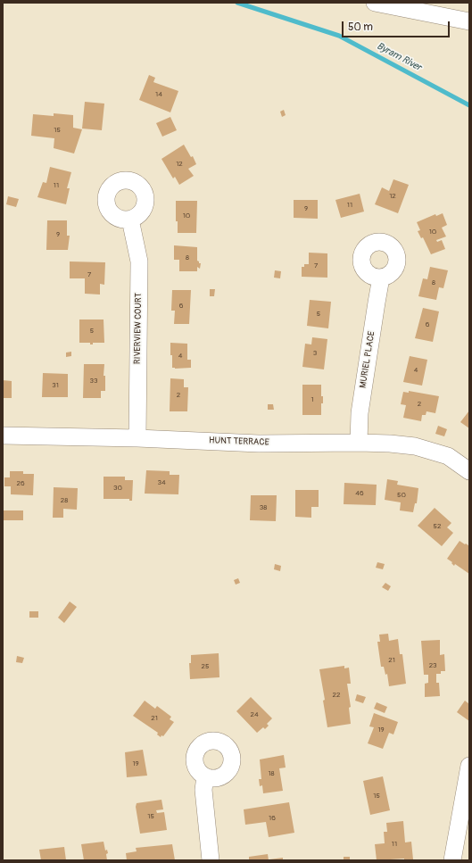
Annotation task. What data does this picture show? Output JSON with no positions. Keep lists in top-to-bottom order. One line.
{"streets":{"street":["RIVERVIEW COURT","MURIEL PLACE","HUNT TERRACE"]},"crossings":[["RIVERVIEW COURT","HUNT TERRACE"],["MURIEL PLACE","HUNT TERRACE"]],"water":["Byram River"],"house_numbers":["14","15","12","11","12","11","9","10","10","9","8","7","7","8","6","5","6","5","3","4","4","33","31","2","1","2","34","26","30","46","50","28","38","52","21","23","25","22","24","21","19","19","18","15","15","16","11"],"scale_bar":"50 m"}
